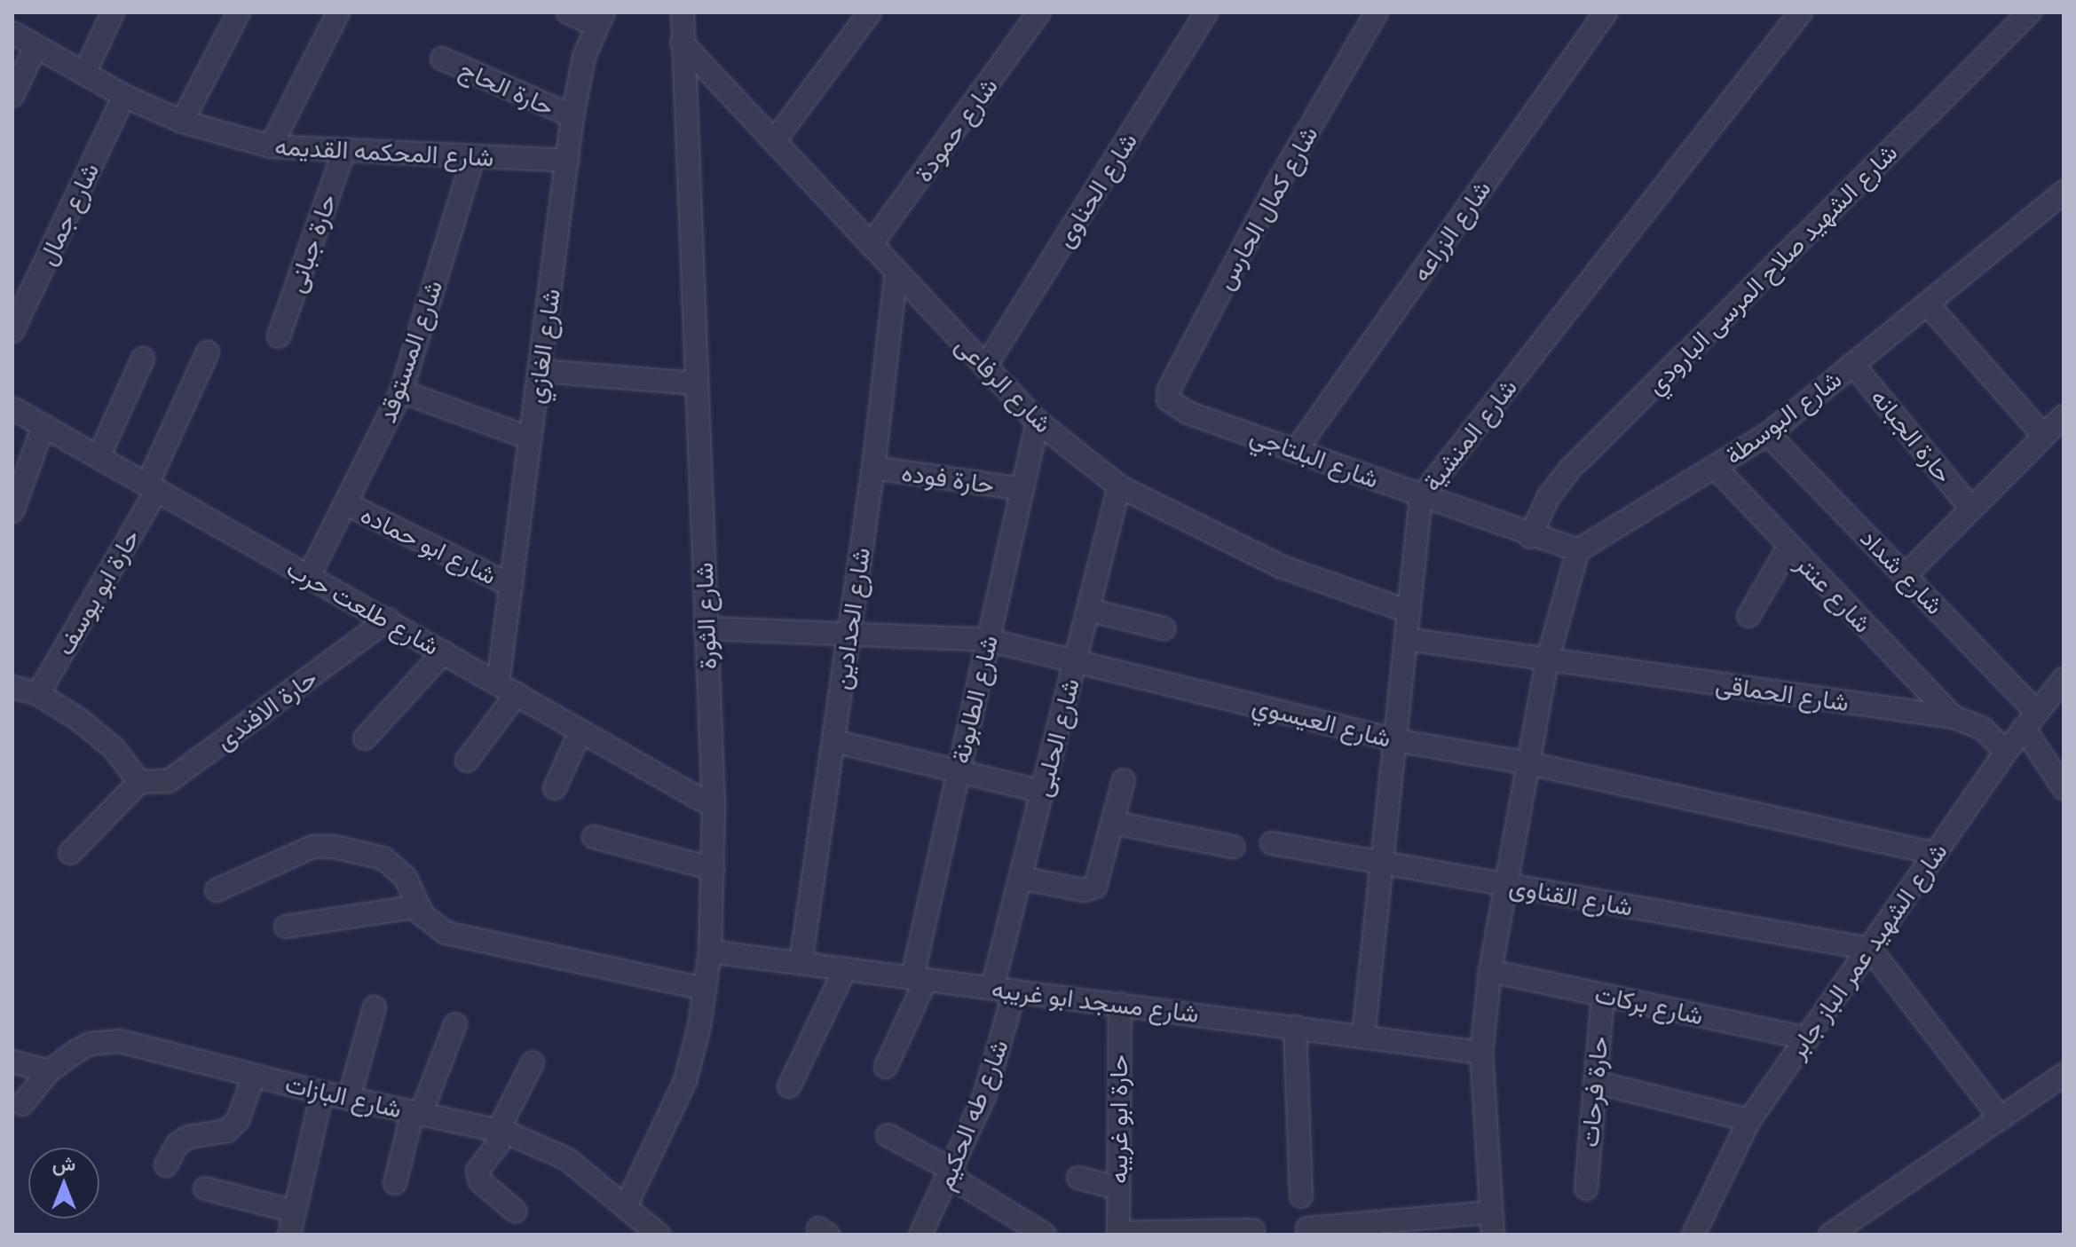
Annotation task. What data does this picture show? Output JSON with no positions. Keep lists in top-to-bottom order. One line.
{"streets":{"street":["حارة الحاج","شارع حمودة","شارع المحكمه القديمه","شارع الحناوى","شارع كمال الحارس","شارع جمال","شارع الزراعه","حارة جبانى","شارع الشهيد صلاح المرسى البارودي","شارع الغازي","شارع المستوقد","شارع الرفاعى","شارع البوسطة","شارع المنشية","حارة الجبانه","شارع البلتاجي","حارة فوده","شارع ابو حماده","شارع شداد","حارة ابو يوسف","شارع عنتر","شارع طلعت حرب","شارع الثورة","شارع الحدادين","شارع الحماقى","شارع الطابونة","حارة الافندى","شارع العيسوي","شارع الحلبى","شارع القناوى","شارع الشهيد عمر الباز جابر","شارع مسجد ابو غريبه","شارع بركات","حارة فرحات","شارع البازات","شارع طه الحكيم","حارة ابو غريبه"]},"crossings":[["حارة الحاج","شارع الغازي"],["شارع حمودة","شارع الرفاعى"],["شارع المحكمه القديمه","شارع جمال"],["شارع المحكمه القديمه","حارة جبانى"],["شارع المحكمه القديمه","شارع الغازي"],["شارع المحكمه القديمه","شارع المستوقد"],["شارع الحناوى","شارع الرفاعى"],["شارع كمال الحارس","شارع البلتاجي"],["شارع الزراعه","شارع البلتاجي"],["شارع الشهيد صلاح المرسى البارودي","شارع البلتاجي"],["شارع الغازي","شارع ابو حماده"],["شارع الغازي","شارع طلعت حرب"],["شارع المستوقد","شارع ابو حماده"],["شارع المستوقد","شارع طلعت حرب"],["شارع الرفاعى","شارع المنشية"],["شارع الرفاعى","شارع الثورة"],["شارع الرفاعى","شارع الحدادين"],["شارع الرفاعى","شارع الطابونة"],["شارع الرفاعى","شارع الحلبى"],["شارع البوسطة","حارة الجبانه"],["شارع البوسطة","شارع البلتاجي"],["شارع البوسطة","شارع شداد"],["شارع البوسطة","شارع عنتر"],["شارع المنشية","شارع البلتاجي"],["شارع المنشية","شارع الحماقى"],["شارع المنشية","شارع العيسوي"],["شارع المنشية","شارع القناوى"],["شارع المنشية","شارع مسجد ابو غريبه"],["حارة فوده","شارع الحدادين"],["حارة فوده","شارع الطابونة"],["شارع شداد","شارع الشهيد عمر الباز جابر"],["حارة ابو يوسف","شارع طلعت حرب"],["شارع عنتر","شارع الحماقى"],["شارع طلعت حرب","شارع الثورة"],["شارع طلعت حرب","حارة الافندى"],["شارع الثورة","شارع العيسوي"],["شارع الثورة","شارع مسجد ابو غريبه"],["شارع الثورة","شارع البازات"],["شارع الحدادين","شارع العيسوي"],["شارع الحدادين","شارع مسجد ابو غريبه"],["شارع الحماقى","شارع الشهيد عمر الباز جابر"],["شارع الطابونة","شارع العيسوي"],["شارع الطابونة","شارع مسجد ابو غريبه"],["شارع العيسوي","شارع الحلبى"],["شارع العيسوي","شارع الشهيد عمر الباز جابر"],["شارع الحلبى","شارع مسجد ابو غريبه"],["شارع القناوى","شارع الشهيد عمر الباز جابر"],["شارع الشهيد عمر الباز جابر","شارع بركات"],["شارع مسجد ابو غريبه","شارع طه الحكيم"],["شارع مسجد ابو غريبه","حارة ابو غريبه"],["شارع بركات","حارة فرحات"]],"north":"top"}
